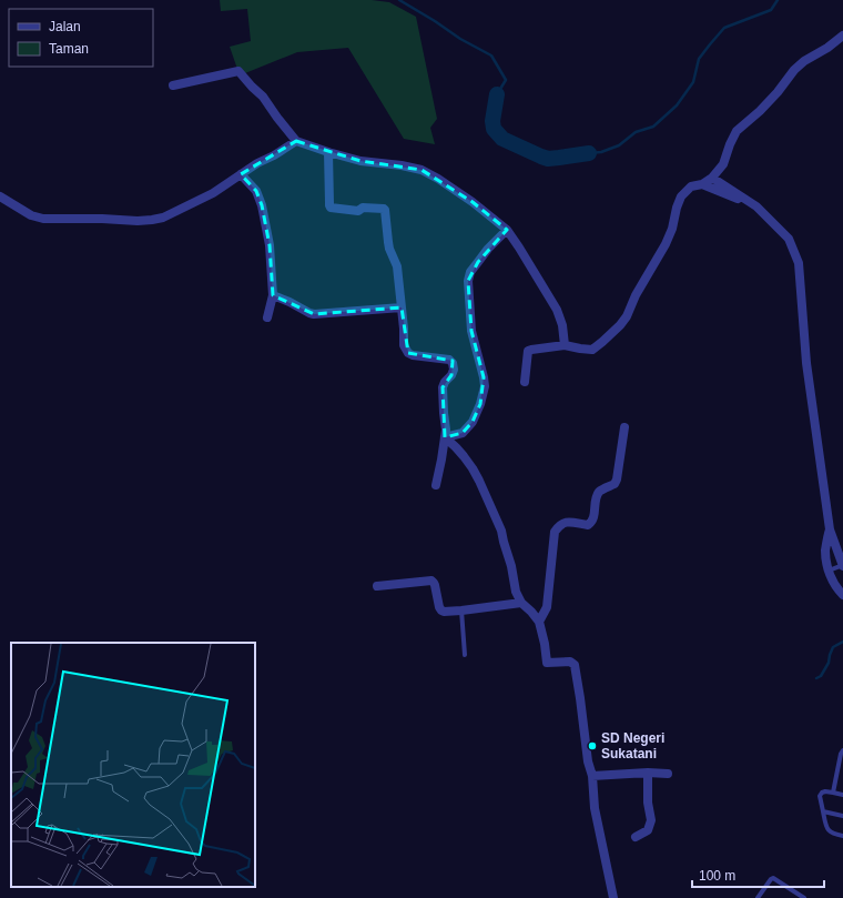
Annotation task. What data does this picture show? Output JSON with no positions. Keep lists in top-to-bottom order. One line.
{"places":["SD Negeri Sukatani"],"legend":["Jalan","Taman"],"scale_bar":"100 m"}
